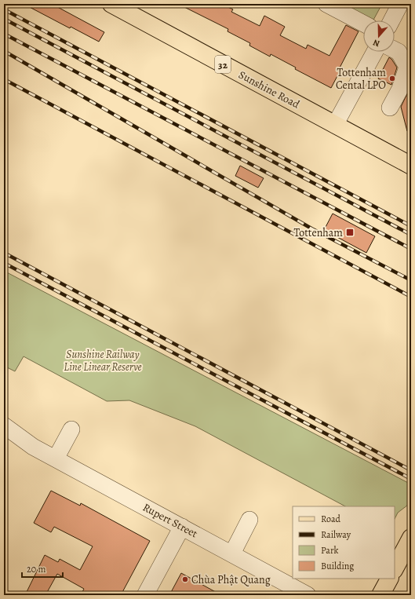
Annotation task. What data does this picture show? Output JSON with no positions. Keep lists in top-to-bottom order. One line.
{"streets":{"main road":["32","Sunshine Road"],"street":["Rupert Street"]},"parks":["Sunshine Railway Line Linear Reserve"],"places":{"other":["Tottenham Cental LPO","Chùa Phật Quang"],"transit":["Tottenham"]},"legend":["Road","Railway","Park","Building"],"scale_bar":"20 m","north":"bottom"}
